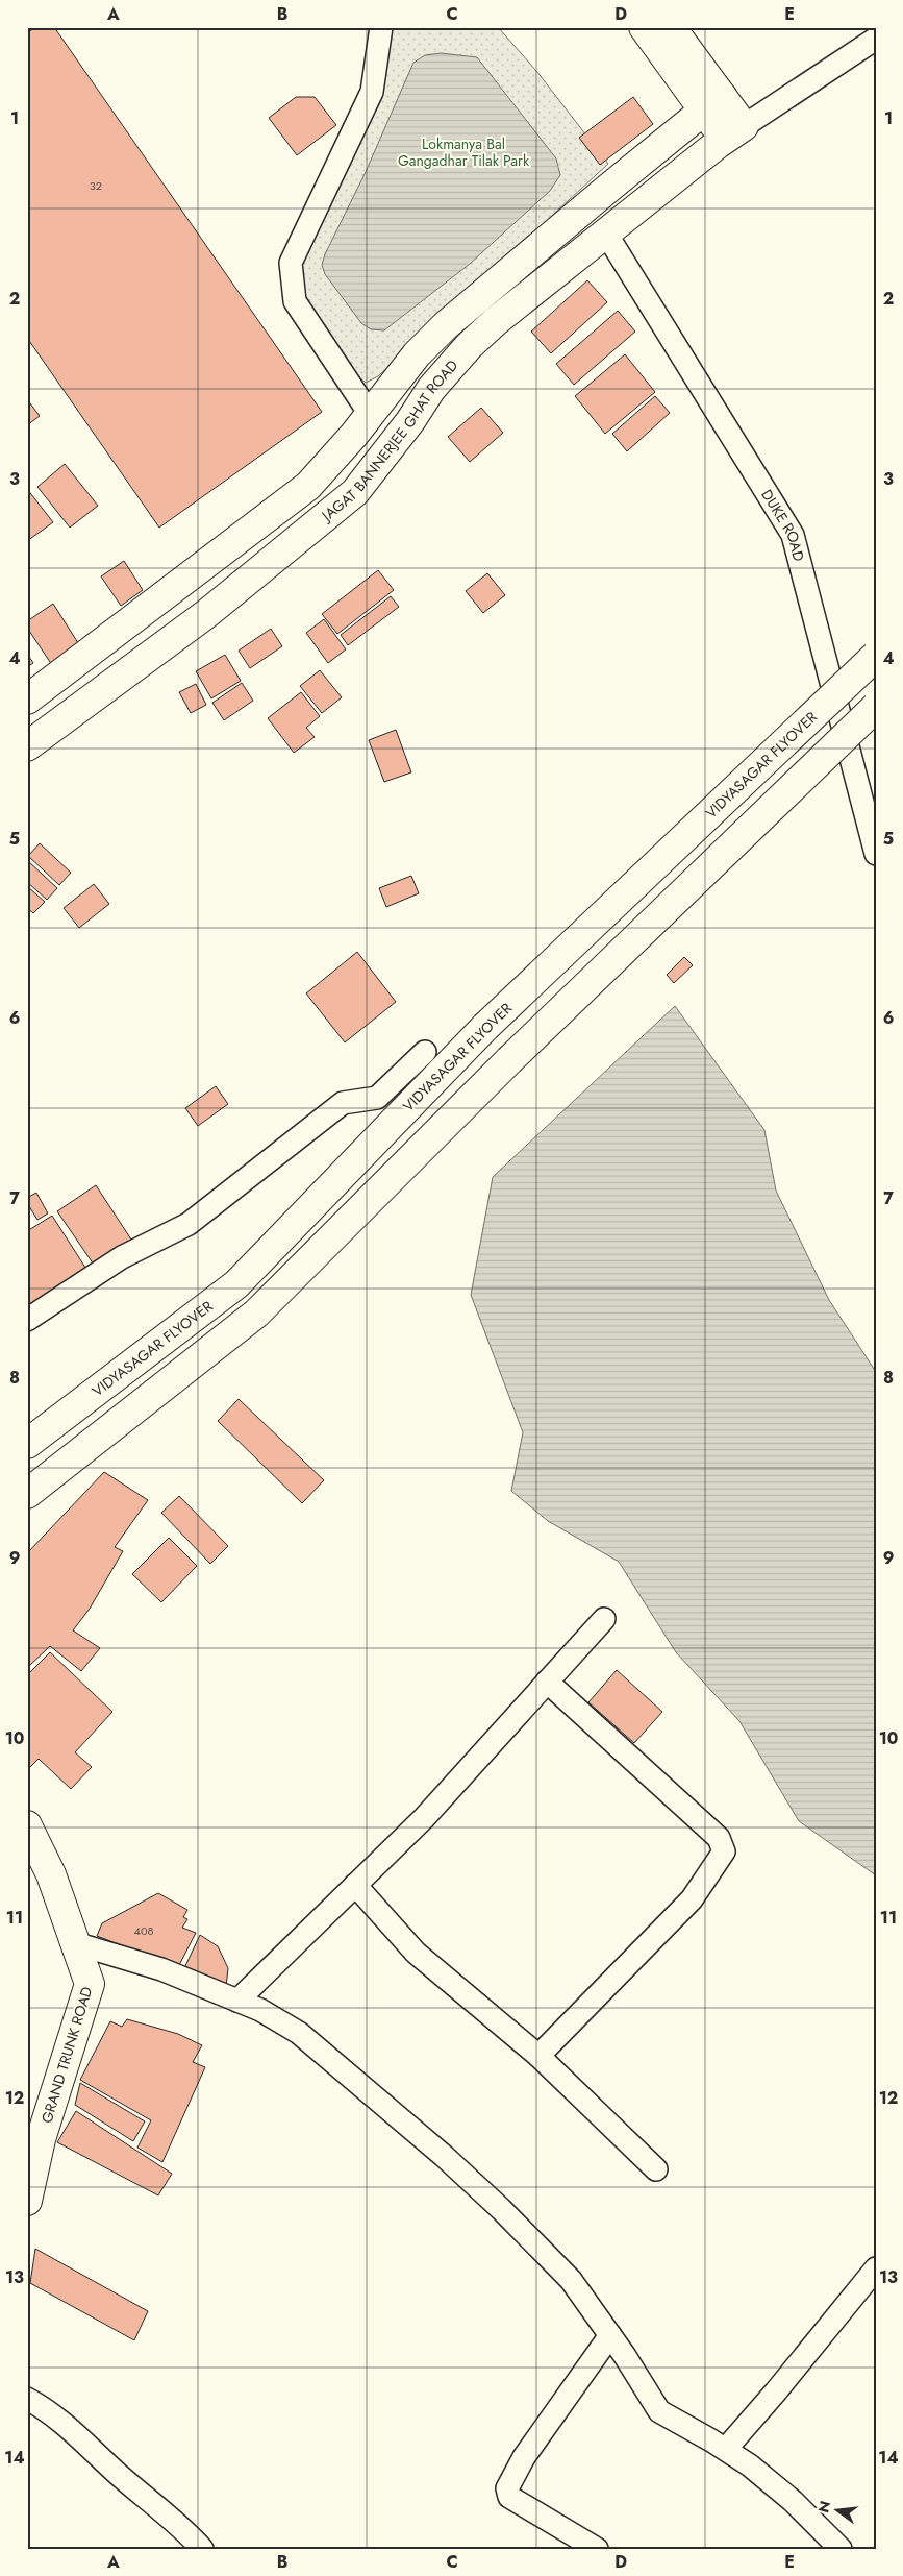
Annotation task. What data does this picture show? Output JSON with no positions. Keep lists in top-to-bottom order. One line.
{"streets":{"main road":["JAGAT BANNERJEE GHAT ROAD","VIDYASAGAR FLYOVER","GRAND TRUNK ROAD"],"street":["DUKE ROAD"]},"crossings":[["JAGAT BANNERJEE GHAT ROAD","DUKE ROAD"]],"parks":["Lokmanya Bal Gangadhar Tilak Park"],"house_numbers":["32","408"],"north":"left","grid":{"columns":["A","B","C","D","E"],"rows":["1","2","3","4","5","6","7","8","9","10","11","12","13","14"]}}
